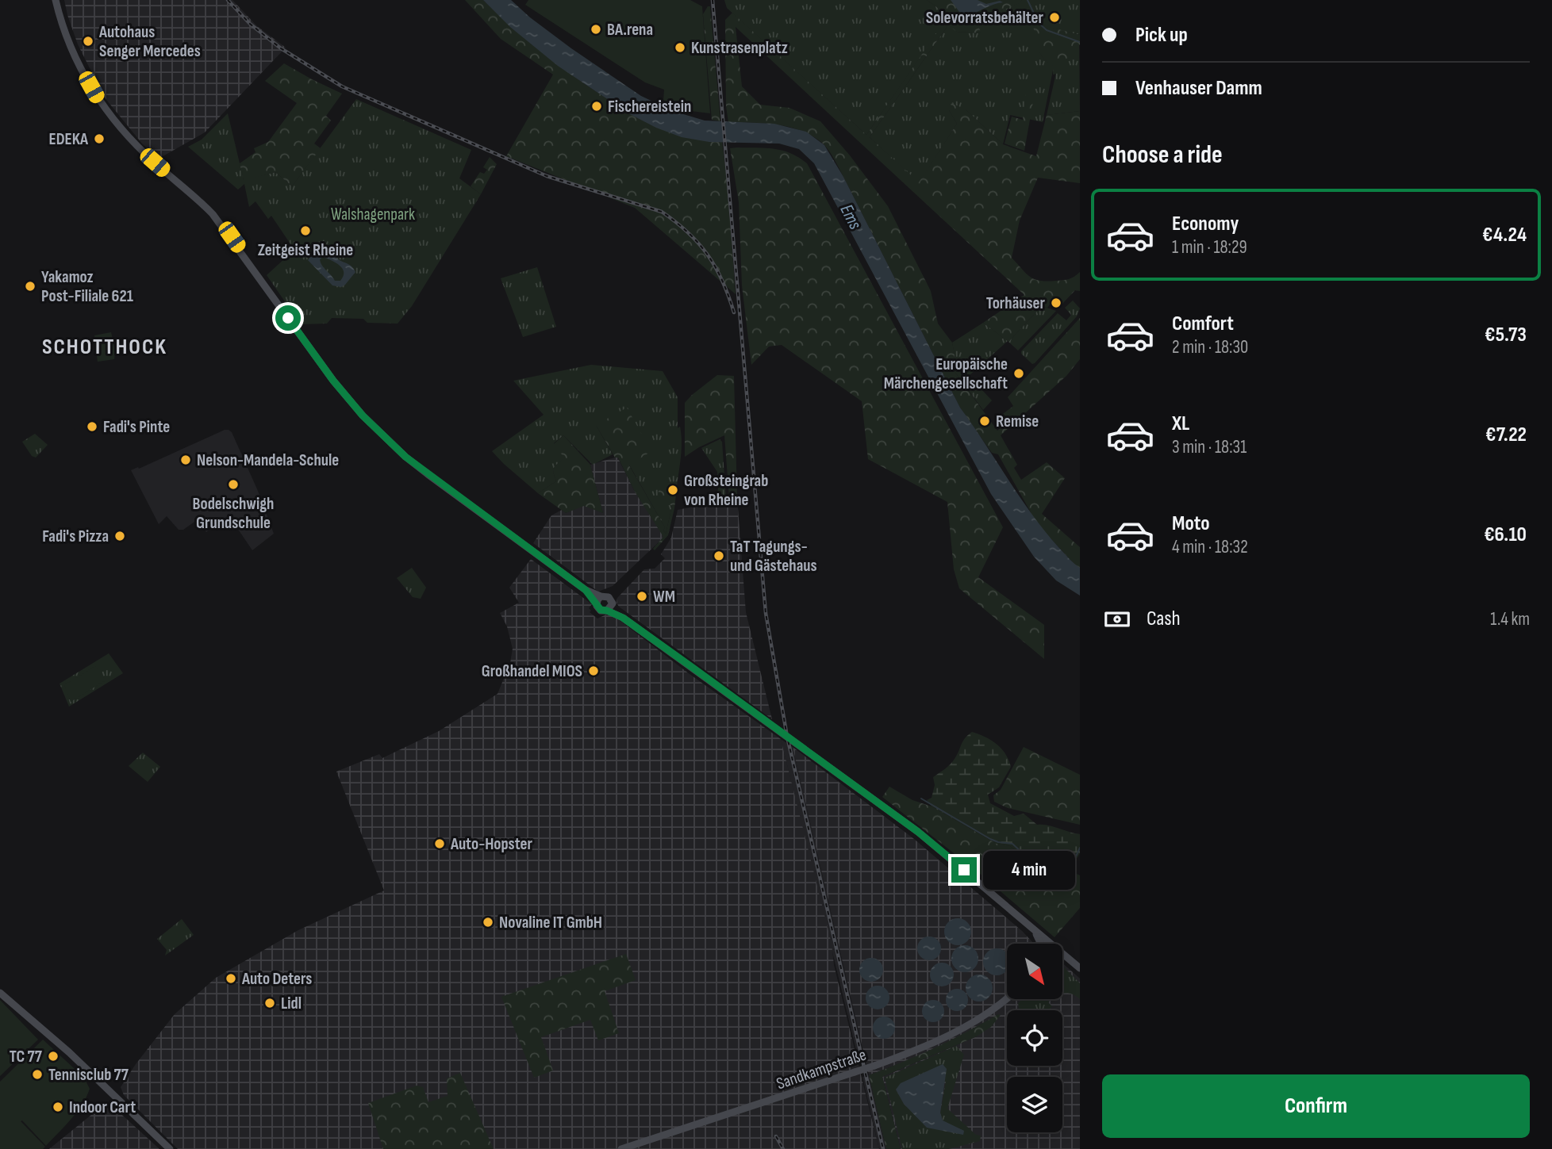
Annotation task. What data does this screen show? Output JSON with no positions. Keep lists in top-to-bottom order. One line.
{"streets":{"main road":["Sandkampstraße"]},"districts":["SCHOTTHOCK"],"water":["Ems"],"parks":["Walshagenpark"],"places":["Solevorratsbehälter","BA.rena","Autohaus Senger Mercedes","Kunstrasenplatz","Fischereistein","EDEKA","Zeitgeist Rheine","Yakamoz Post-Filiale 621","Torhäuser","Europäische Märchengesellschaft","Remise","Fadi's Pinte","Nelson-Mandela-Schule","Bodelschwigh Grundschule","Großsteingrab von Rheine","Fadi's Pizza","TaT Tagungs- und Gästehaus","WM","Großhandel MIOS","Auto-Hopster","Novaline IT GmbH","Auto Deters","Lidl","TC 77","Tennisclub 77","Indoor Cart"],"north":"bottom right","page":{"banner":["Pick up","Venhauser Damm"],"heading":"Choose a ride","list":[{"name":"Economy","note":"1 min · 18:29","value":"€4.24"},{"name":"Comfort","note":"2 min · 18:30","value":"€5.73"},{"name":"XL","note":"3 min · 18:31","value":"€7.22"},{"name":"Moto","note":"4 min · 18:32","value":"€6.10"}],"pay":["Cash","1.4 km"],"bubble":"4 min","buttons":"Confirm"}}
